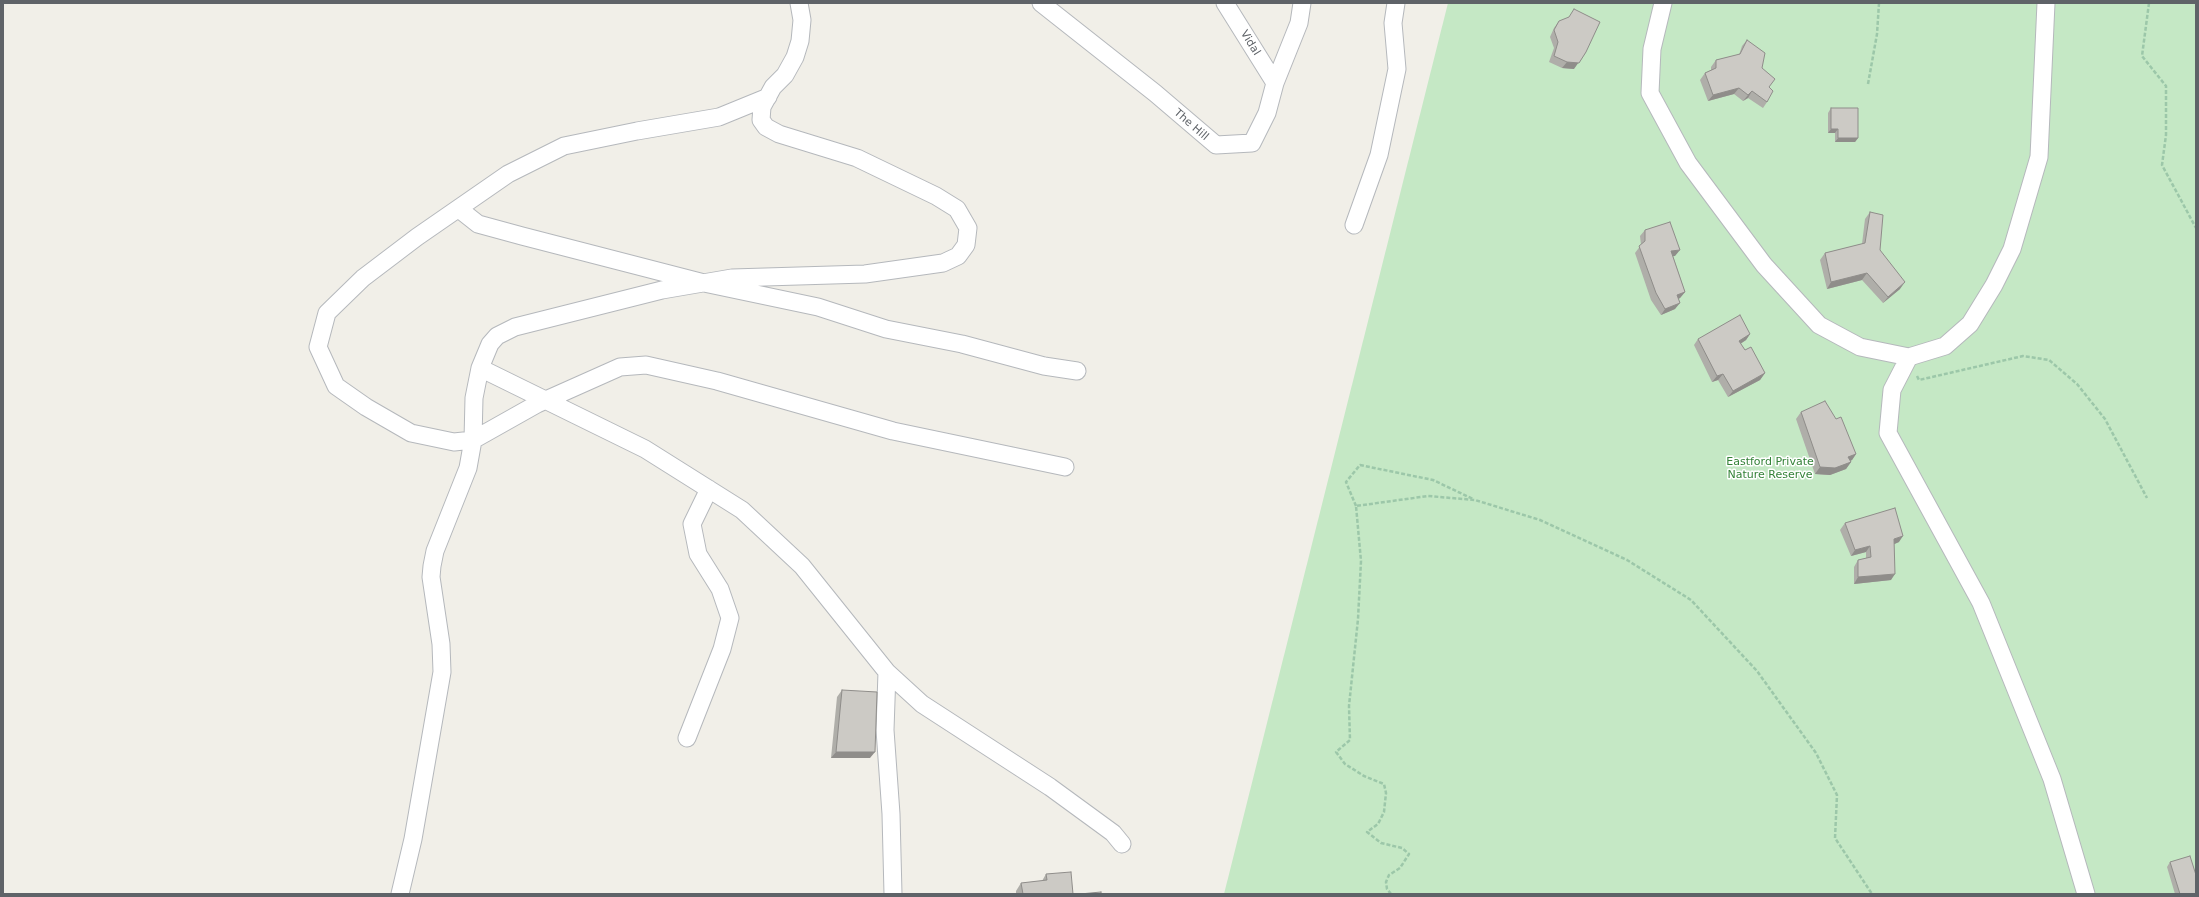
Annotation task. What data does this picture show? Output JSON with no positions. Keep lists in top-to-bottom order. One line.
{"streets":{"street":["Vidal","The Hill"]},"crossings":[["Vidal","The Hill"]],"parks":["Eastford Private Nature Reserve"]}
